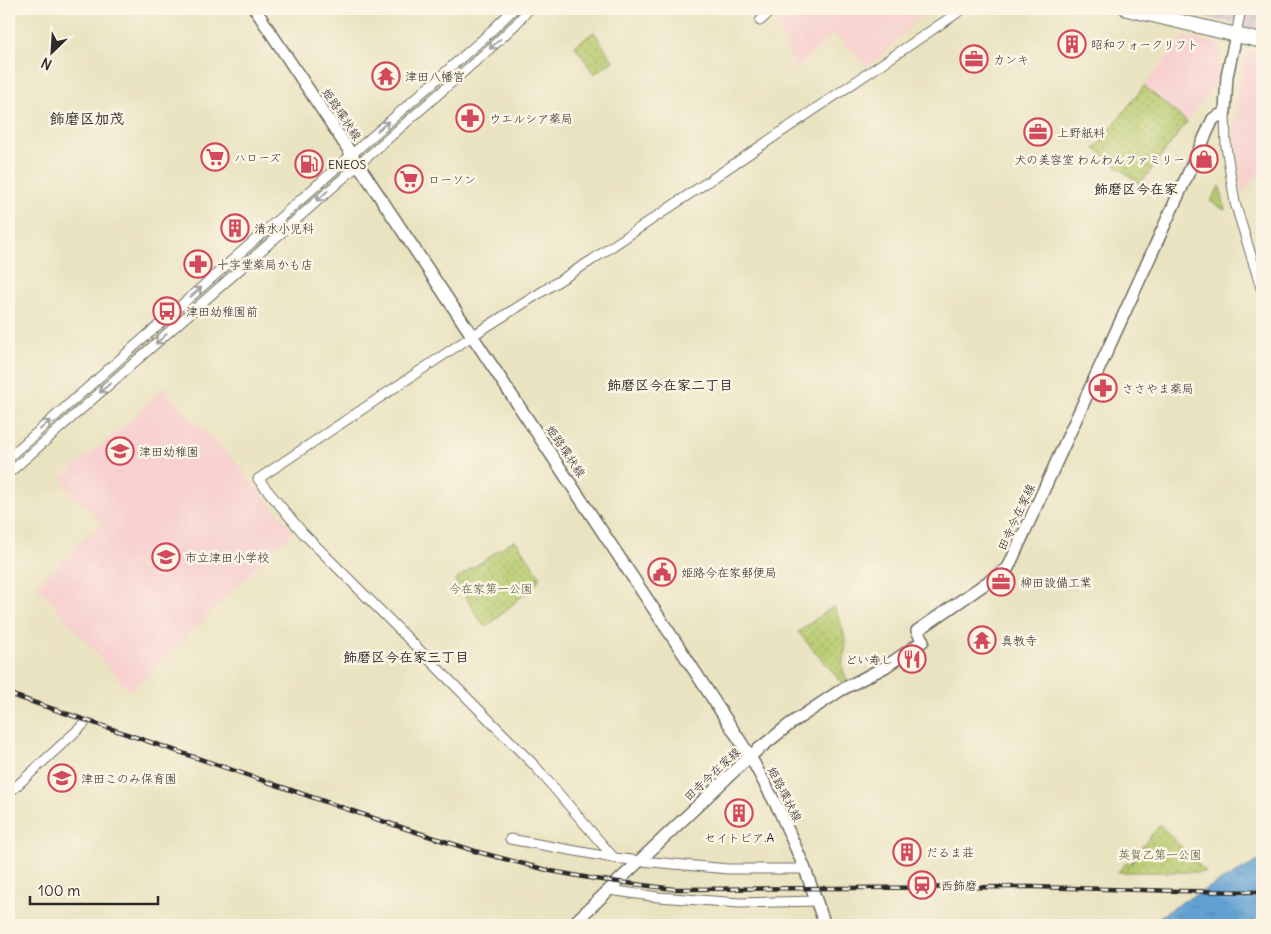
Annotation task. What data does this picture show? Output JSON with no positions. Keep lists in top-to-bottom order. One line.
{"streets":{"main road":["姫路環状線","田寺今在家線"]},"crossings":[["姫路環状線","田寺今在家線"]],"districts":["飾磨区加茂","飾磨区今在家","飾磨区今在家二丁目","飾磨区今在家三丁目"],"parks":["今在家第一公園","英賀乙第一公園"],"places":{"building":["昭和フォークリフト","清水小児科","セイトピア.A","だるま荘"],"office":["カンキ","上野紙料","柳田設備工業"],"temple":["津田八幡宮","真教寺"],"pharmacy":["ウエルシア薬局","十字堂薬局かも店","ささやま薬局"],"supermarket":["ハローズ","ローソン"],"shop":["犬の美容室 わんわんファミリー"],"fuel station":["ENEOS"],"bus stop":["津田幼稚園前"],"school or university":["津田幼稚園","市立津田小学校","津田このみ保育園"],"public building":["姫路今在家郵便局"],"restaurant":["どい寿し"],"station":["西飾磨"]},"scale_bar":"100 m","north":"bottom left"}
